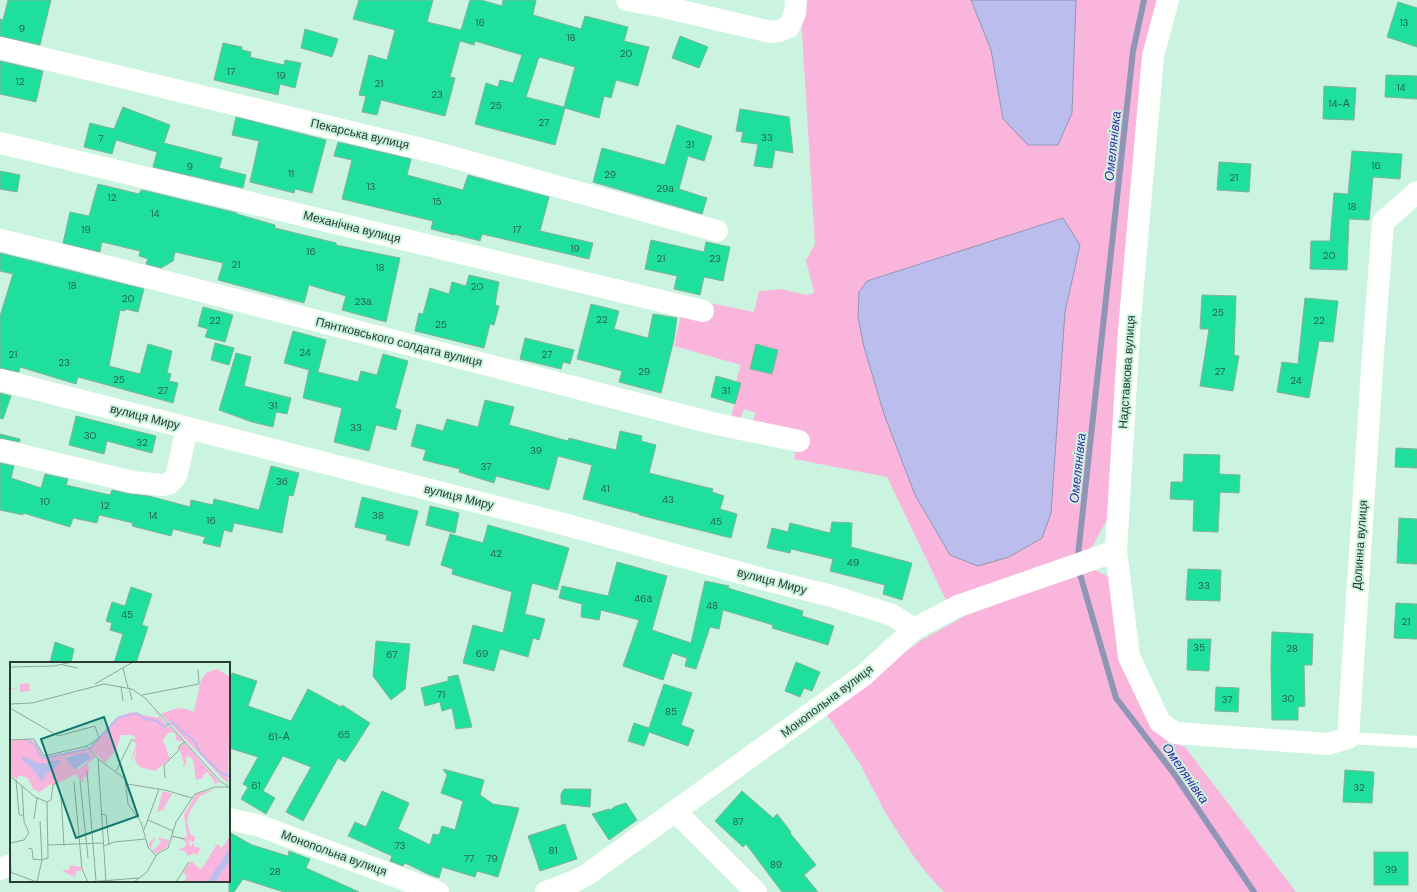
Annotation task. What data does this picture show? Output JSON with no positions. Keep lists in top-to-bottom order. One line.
{"streets":{"street":["Пекарська вулиця","Механічна вулиця","Пянтковського солдата вулиця","Надставкова вулиця","вулиця Миру","Долинна вулиця","Монопольна вулиця"]},"crossings":[["Надставкова вулиця","Долинна вулиця"],["Надставкова вулиця","Монопольна вулиця"],["вулиця Миру","Монопольна вулиця"]],"water":["Омелянівка"],"house_numbers":["16","13","9","18","20","17","19","12","21","14","23","14-А","25","27","33","7","31","16","9","11","29","21","13","29а","12","15","18","14","19","17","19","16","20","21","23","21","18","18","20","20","23а","25","22","22","22","25","24","21","27","23","29","27","25","24","27","31","31","33","30","32","39","37","36","41","43","10","12","14","38","16","45","42","49","33","46а","48","45","21","35","28","69","67","71","30","37","85","65","61-А","61","32","87","73","81","77","79","89","39","28"]}
